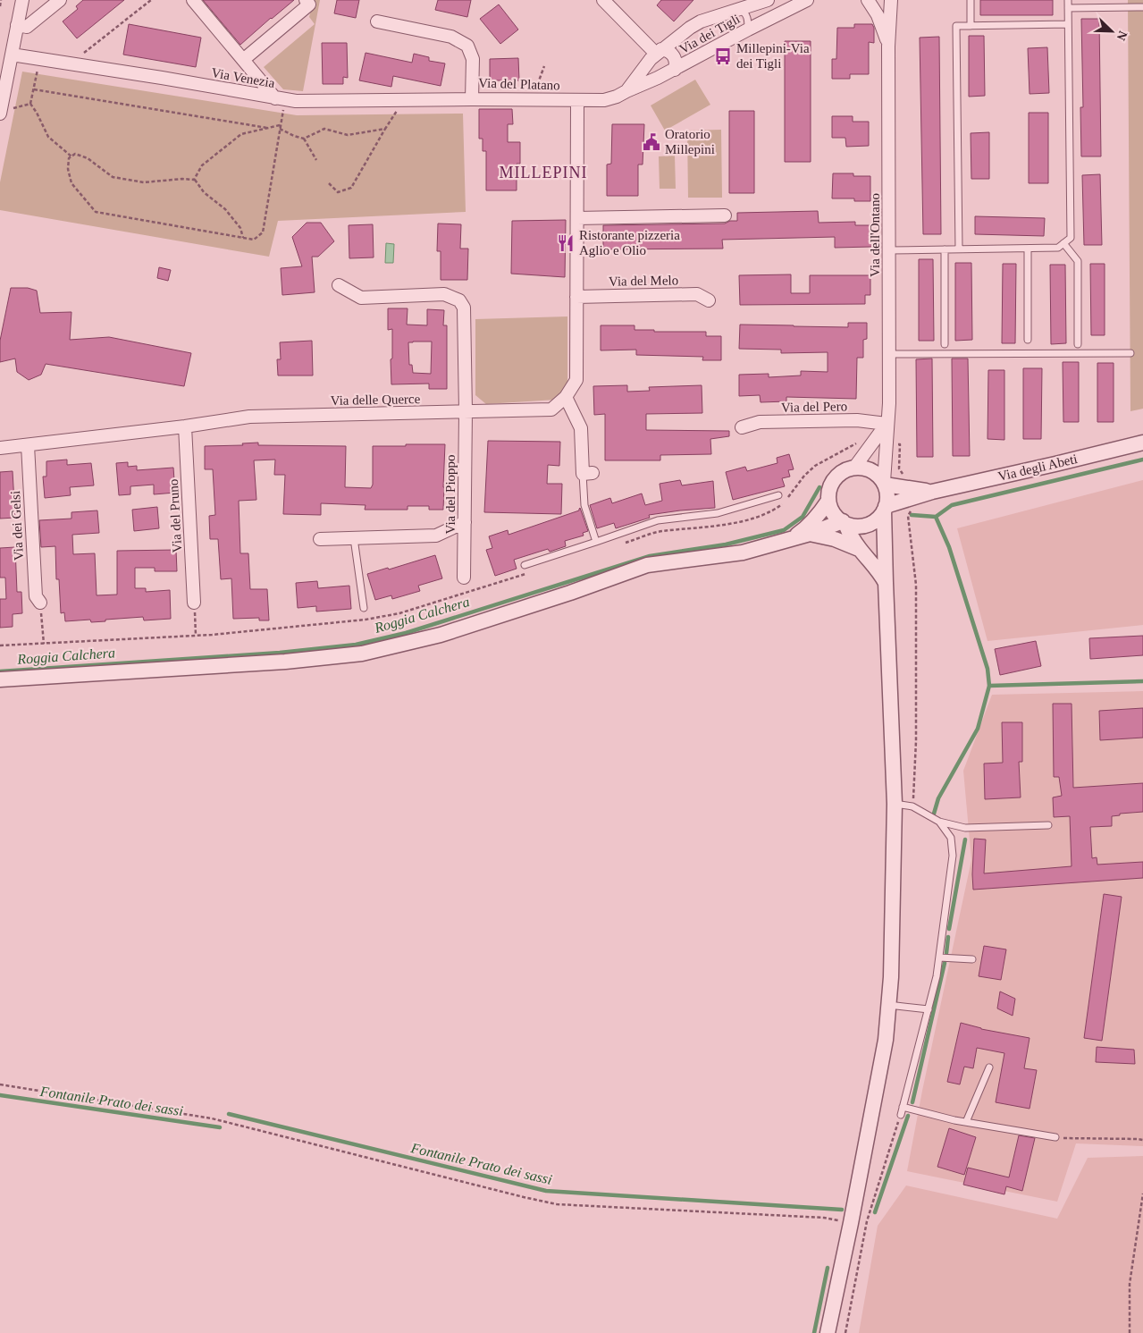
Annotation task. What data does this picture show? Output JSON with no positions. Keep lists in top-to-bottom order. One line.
{"streets":{"street":["Via dei Tigli","Via Venezia","Via del Platano","Via dell'Ontano","Via del Melo","Via delle Querce","Via del Pero","Via degli Abeti","Via del Pioppo","Via del Pruno","Via dei Gelsi"]},"crossings":[["Via dei Tigli","Via del Platano"],["Via dei Tigli","Via delle Querce"],["Via Venezia","Via del Platano"],["Via del Platano","Via delle Querce"],["Via dell'Ontano","Via del Pero"],["Via dell'Ontano","Via degli Abeti"],["Via del Melo","Via delle Querce"],["Via delle Querce","Via del Pioppo"],["Via delle Querce","Via del Pruno"],["Via delle Querce","Via dei Gelsi"]],"districts":["MILLEPINI"],"water":["Roggia Calchera","Fontanile Prato dei sassi"],"places":{"bus stop":["Millepini-Via dei Tigli"],"public building":["Oratorio Millepini"],"restaurant":["Ristorante pizzeria Aglio e Olio"]},"north":"bottom right"}
